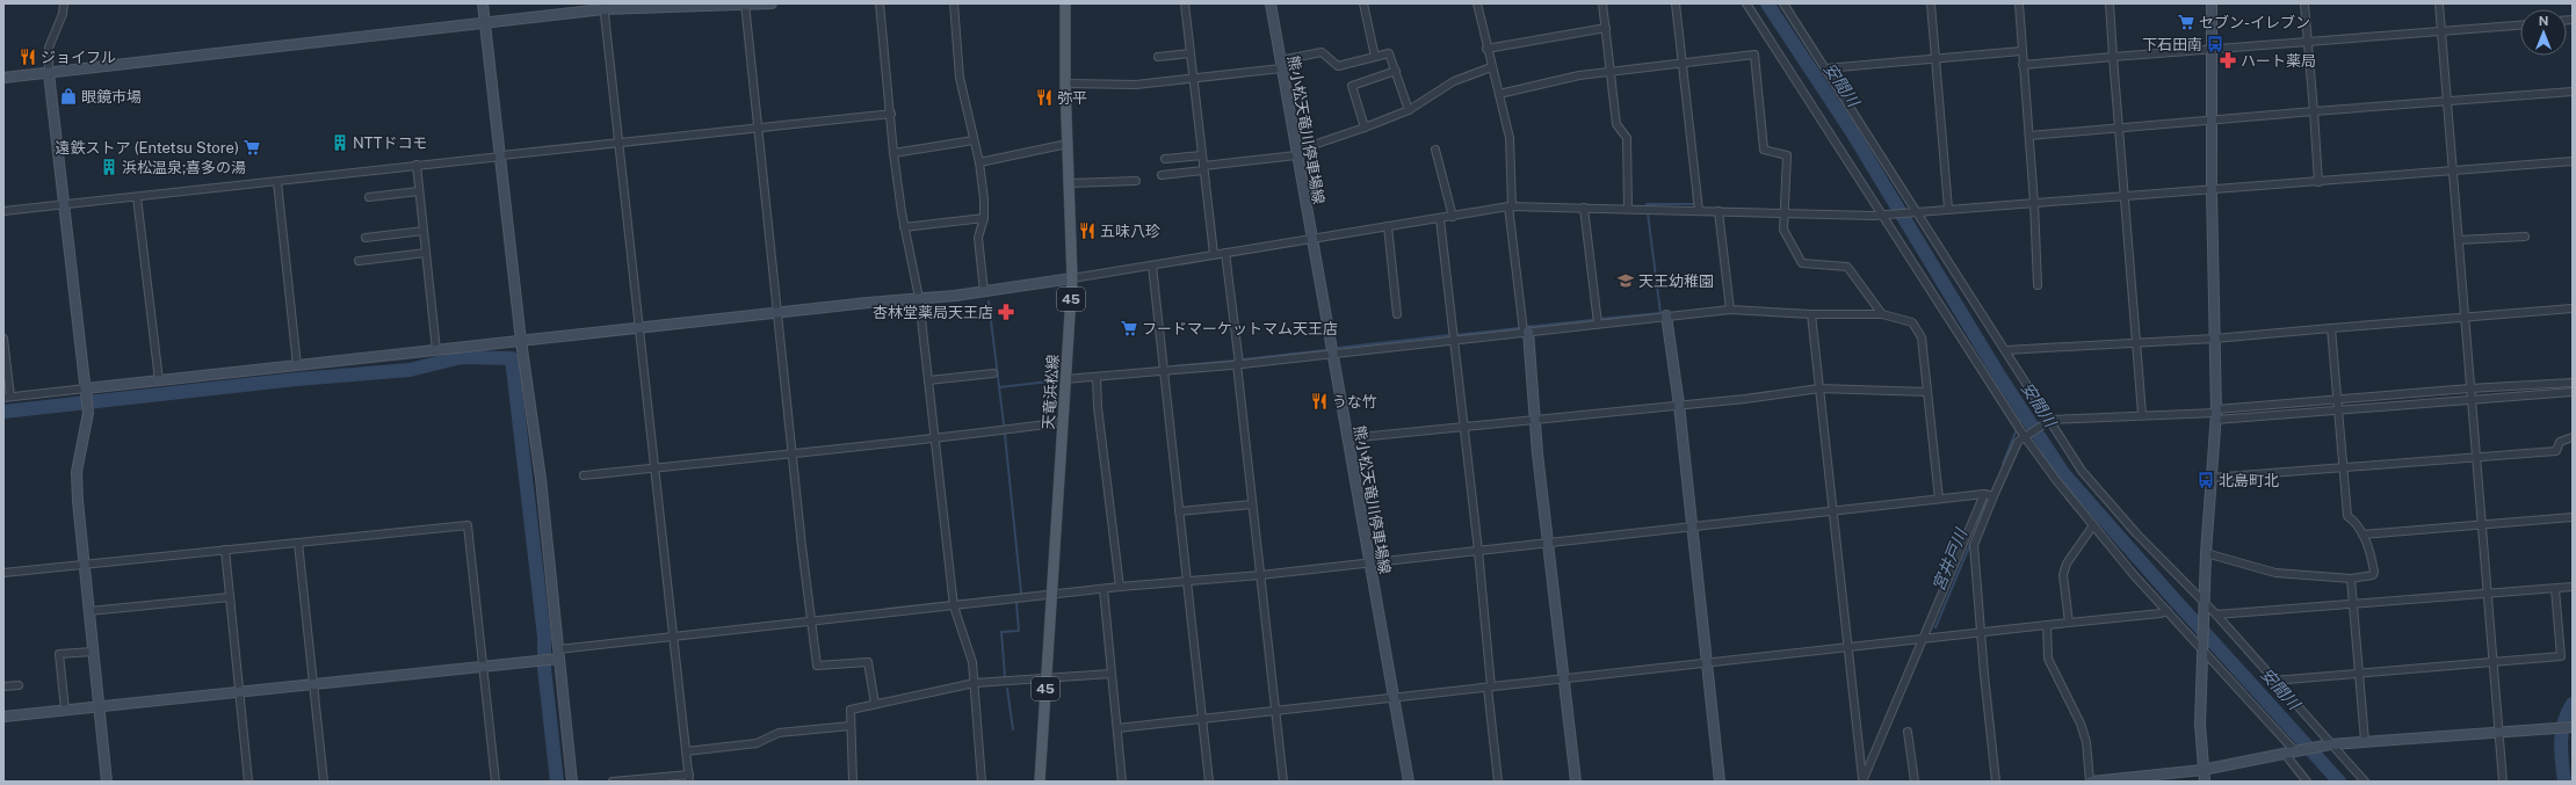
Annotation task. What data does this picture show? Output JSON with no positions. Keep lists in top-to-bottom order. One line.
{"streets":{"main road":["45","天竜浜松線"],"street":["熊小松天竜川停車場線"]},"water":["安間川","宮井戸川"],"places":{"supermarket":["セブン-イレブン","遠鉄ストア (Entetsu Store)","フードマーケットマム天王店"],"bus stop":["下石田南","北島町北"],"restaurant":["ジョイフル","弥平","五味八珍","うな竹"],"pharmacy":["ハート薬局","杏林堂薬局天王店"],"shop":["眼鏡市場"],"building":["NTTドコモ","浜松温泉;喜多の湯"],"school or university":["天王幼稚園"]},"north":"top"}
